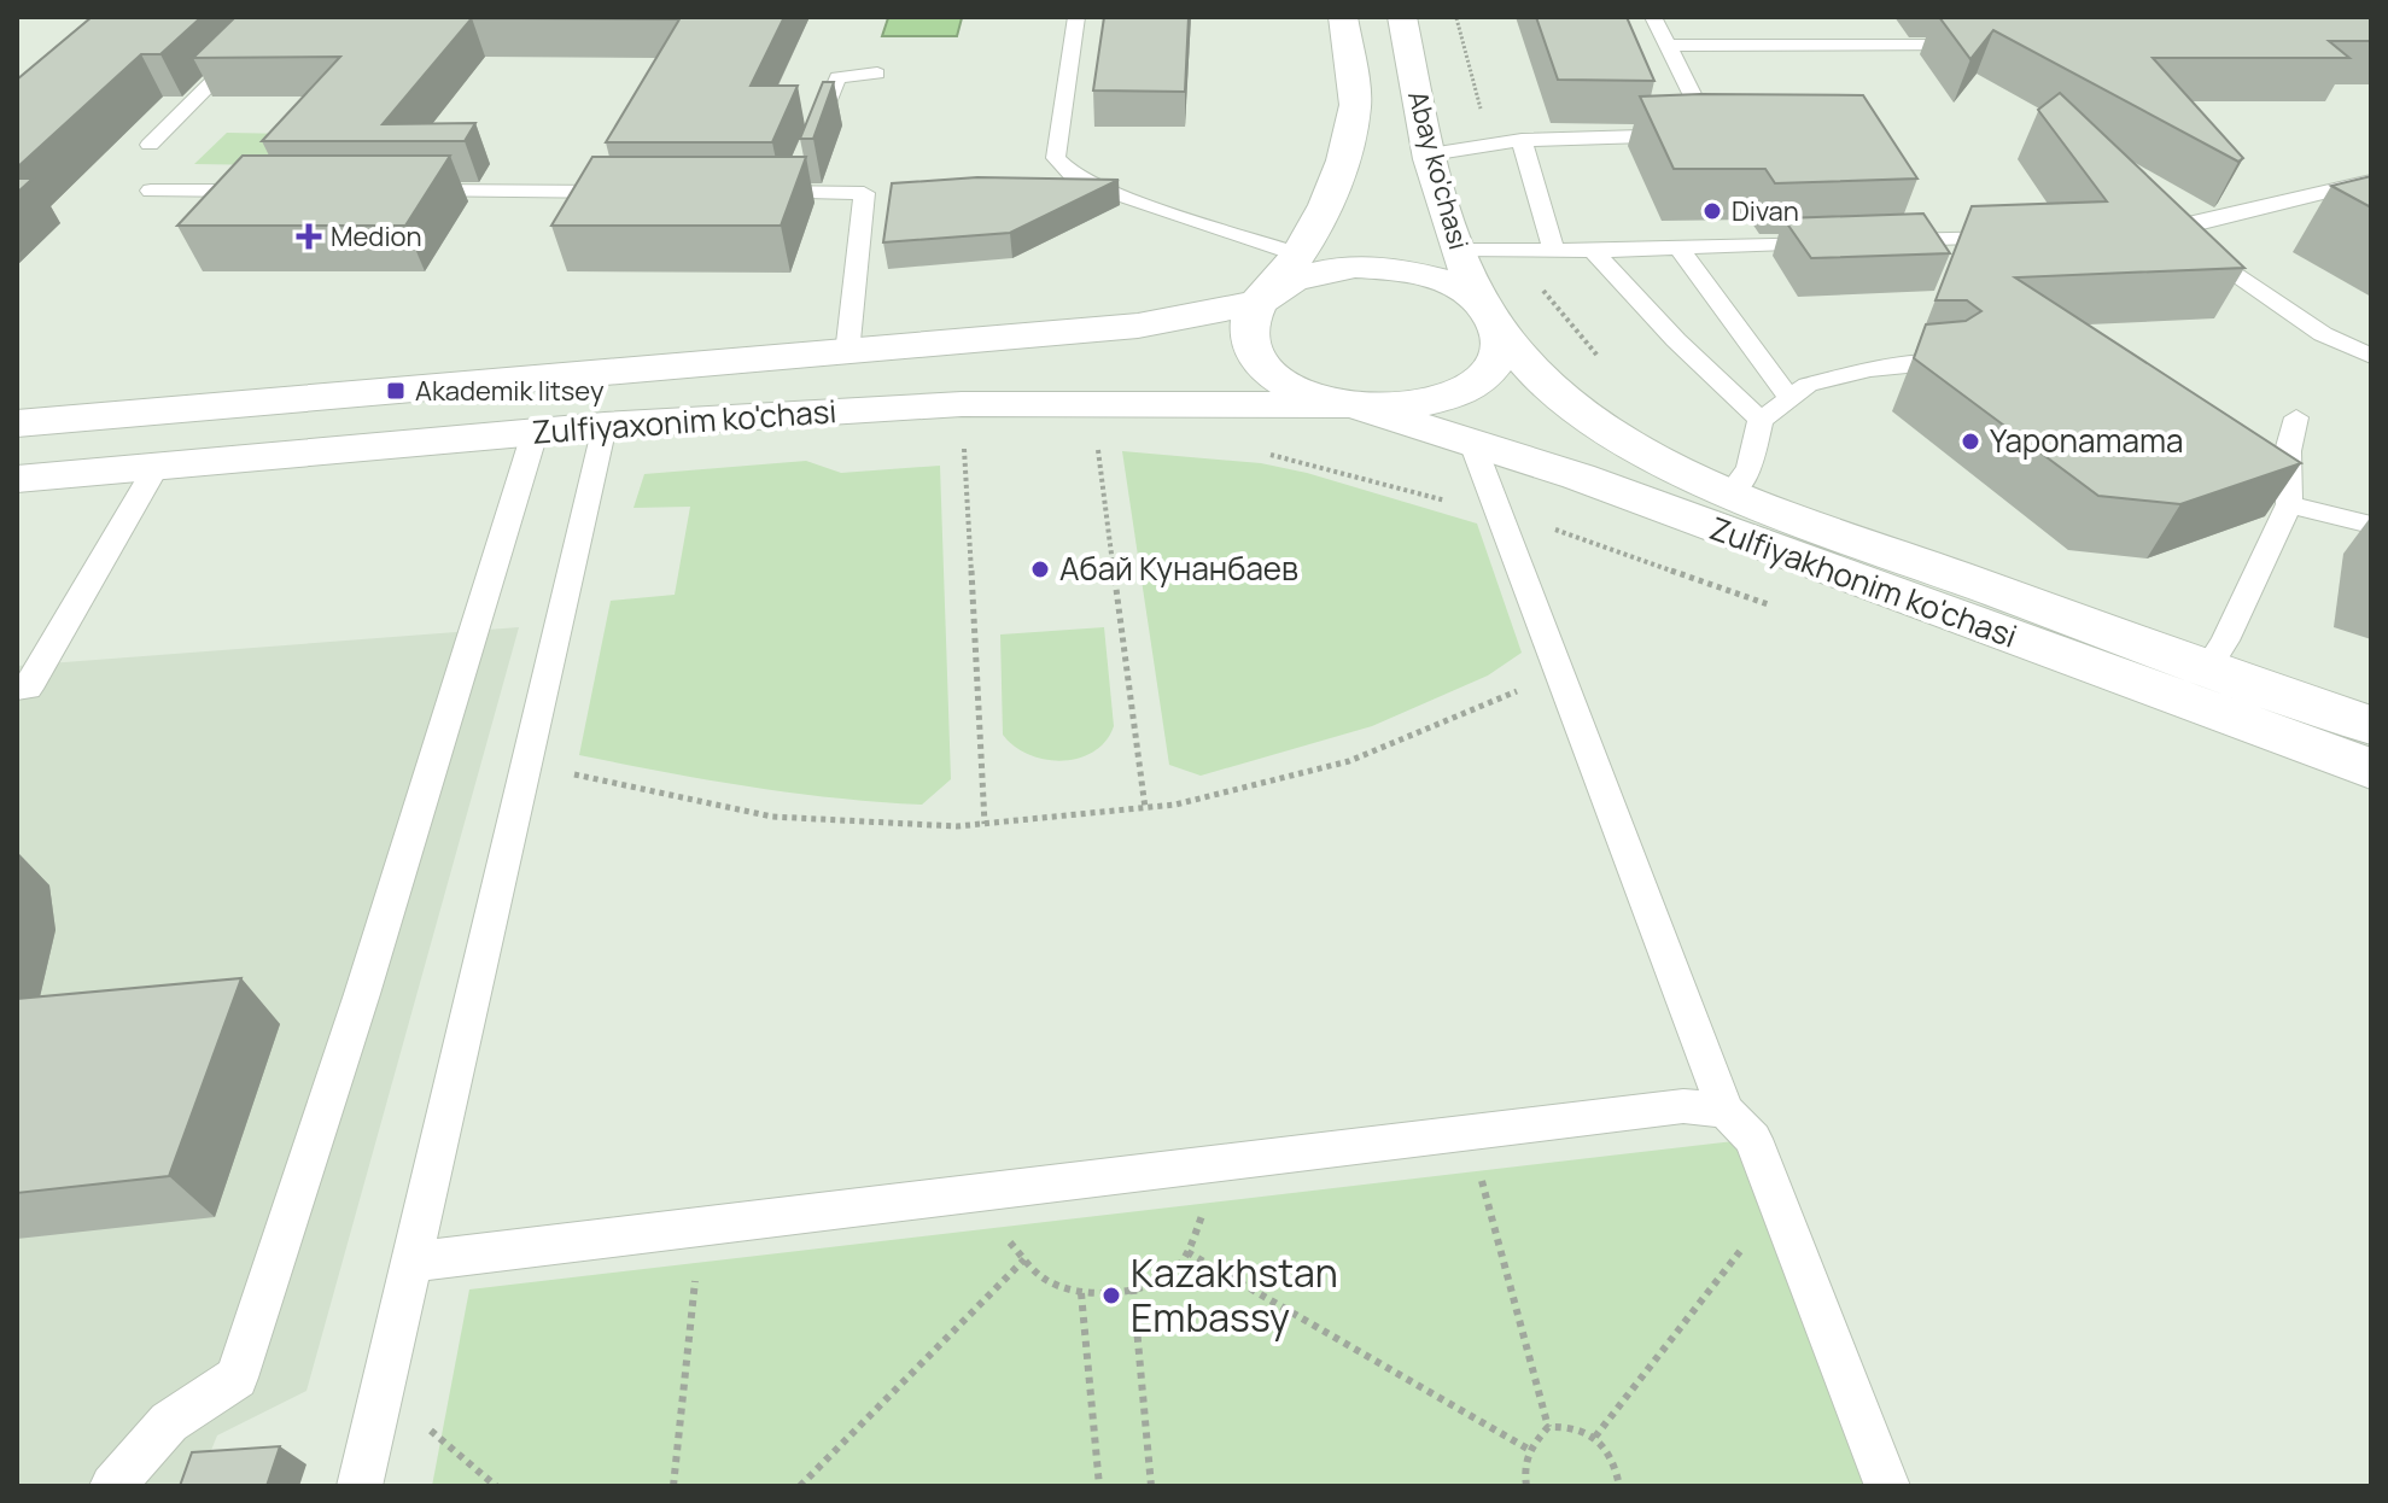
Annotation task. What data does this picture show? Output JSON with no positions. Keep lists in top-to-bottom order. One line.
{"streets":{"main road":["Abay ko'chasi","Zulfiyaxonim ko'chasi","Zulfiyakhonim ko'chasi"]},"crossings":[["Abay ko'chasi","Zulfiyaxonim ko'chasi"],["Abay ko'chasi","Zulfiyakhonim ko'chasi"],["Zulfiyaxonim ko'chasi","Zulfiyakhonim ko'chasi"]],"places":{"other":["Divan","Yaponamama","Абай Кунанбаев","Kazakhstan Embassy"],"health":["Medion"],"transit":["Akademik litsey"]}}
